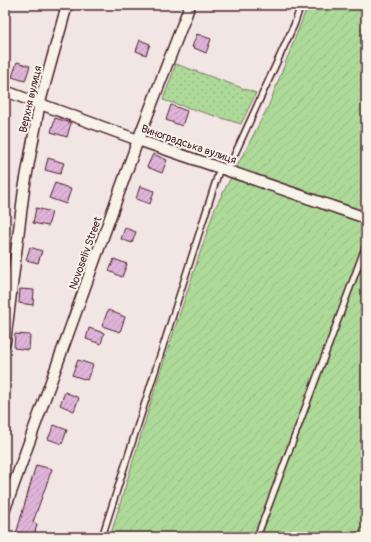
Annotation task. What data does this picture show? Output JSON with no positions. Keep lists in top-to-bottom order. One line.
{"streets":{"street":["Верхня вулиця","Виноградська вулиця","Novoseliv Street"]},"crossings":[["Верхня вулиця","Виноградська вулиця"],["Виноградська вулиця","Novoseliv Street"]]}
